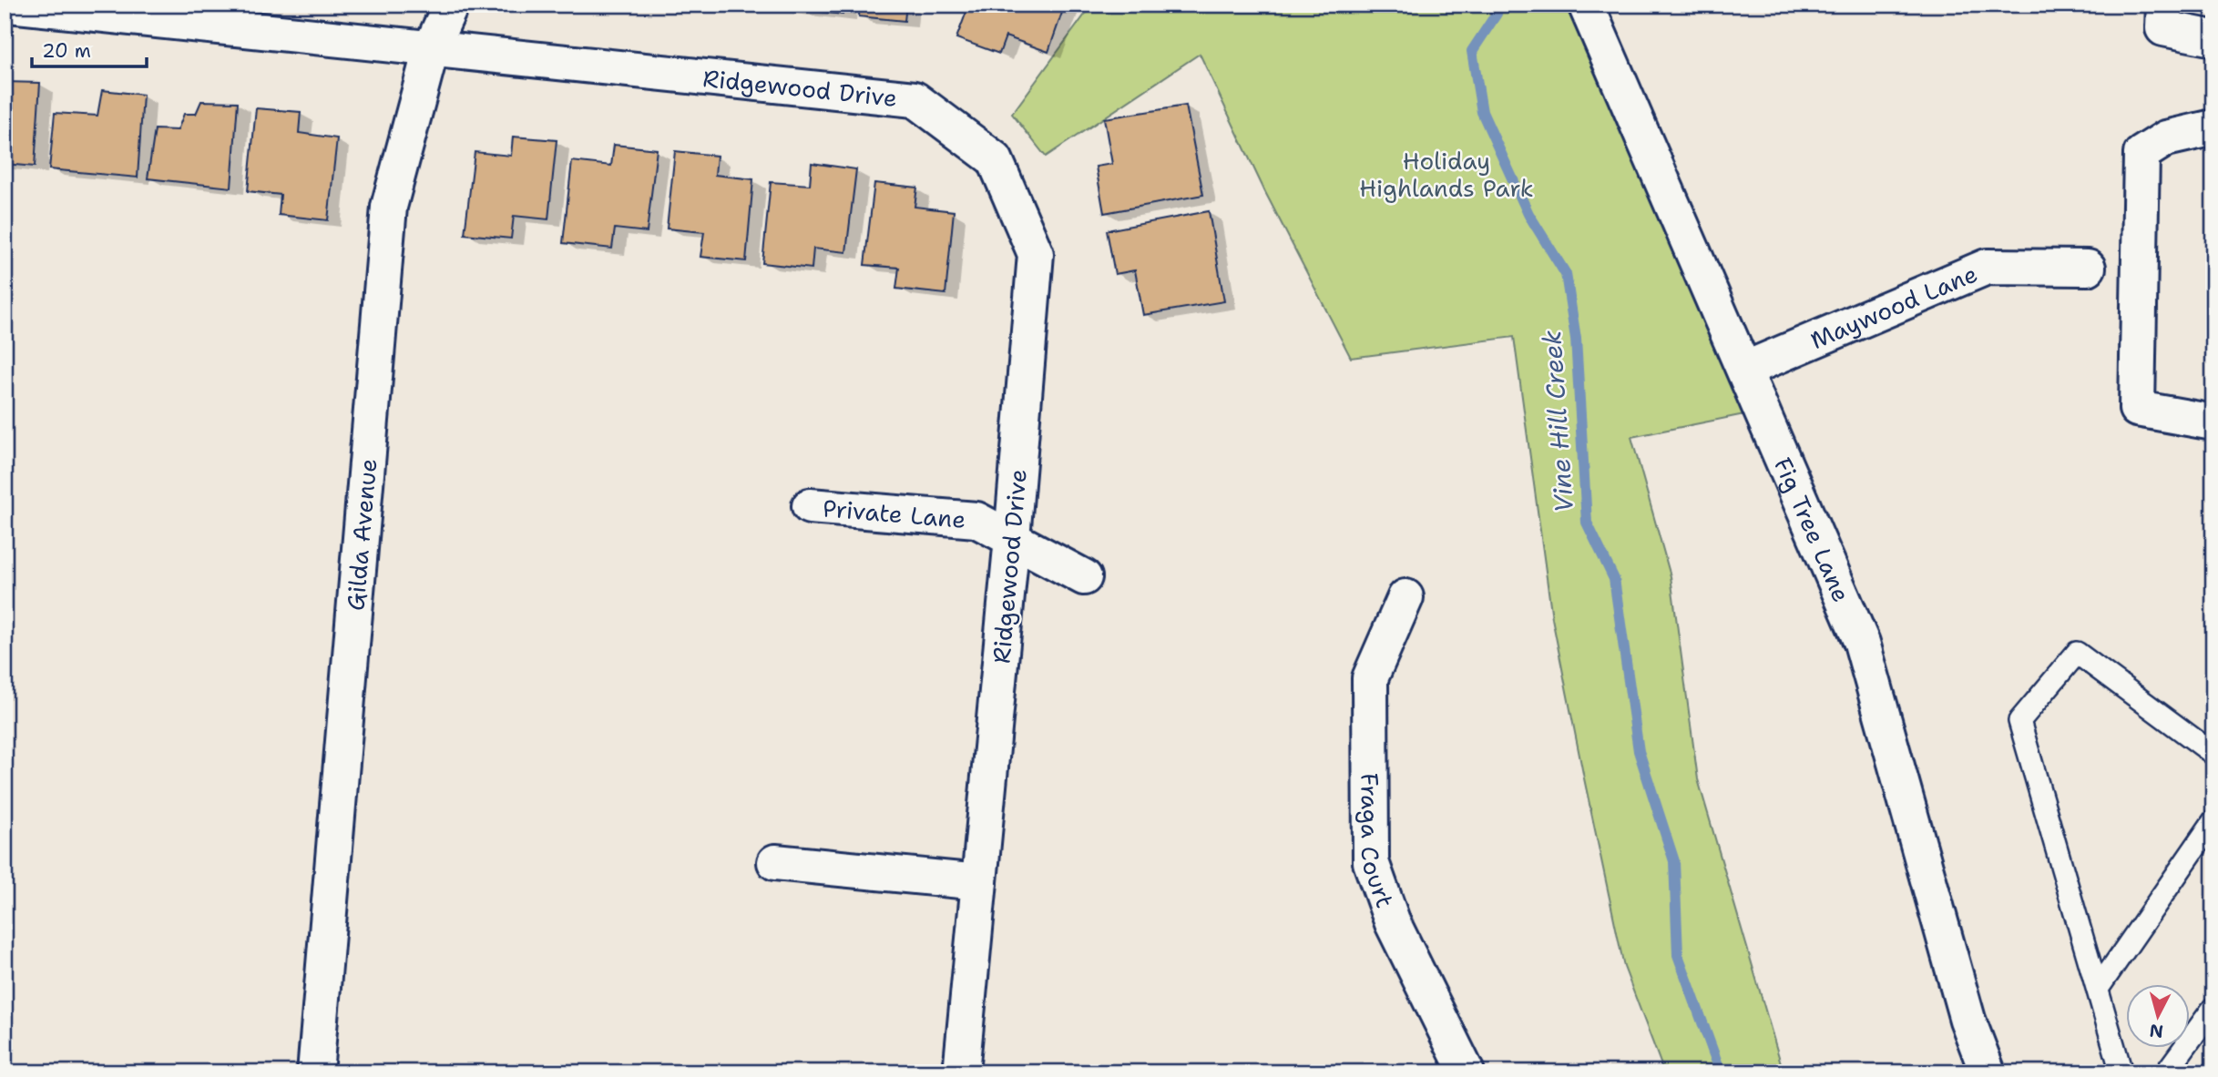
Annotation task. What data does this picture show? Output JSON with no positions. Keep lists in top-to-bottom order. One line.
{"streets":{"street":["Ridgewood Drive","Maywood Lane","Private Lane","Fig Tree Lane","Gilda Avenue","Fraga Court"]},"crossings":[["Ridgewood Drive","Private Lane"],["Ridgewood Drive","Gilda Avenue"],["Maywood Lane","Fig Tree Lane"]],"water":["Vine Hill Creek"],"parks":["Holiday Highlands Park"],"scale_bar":"20 m","north":"bottom"}
